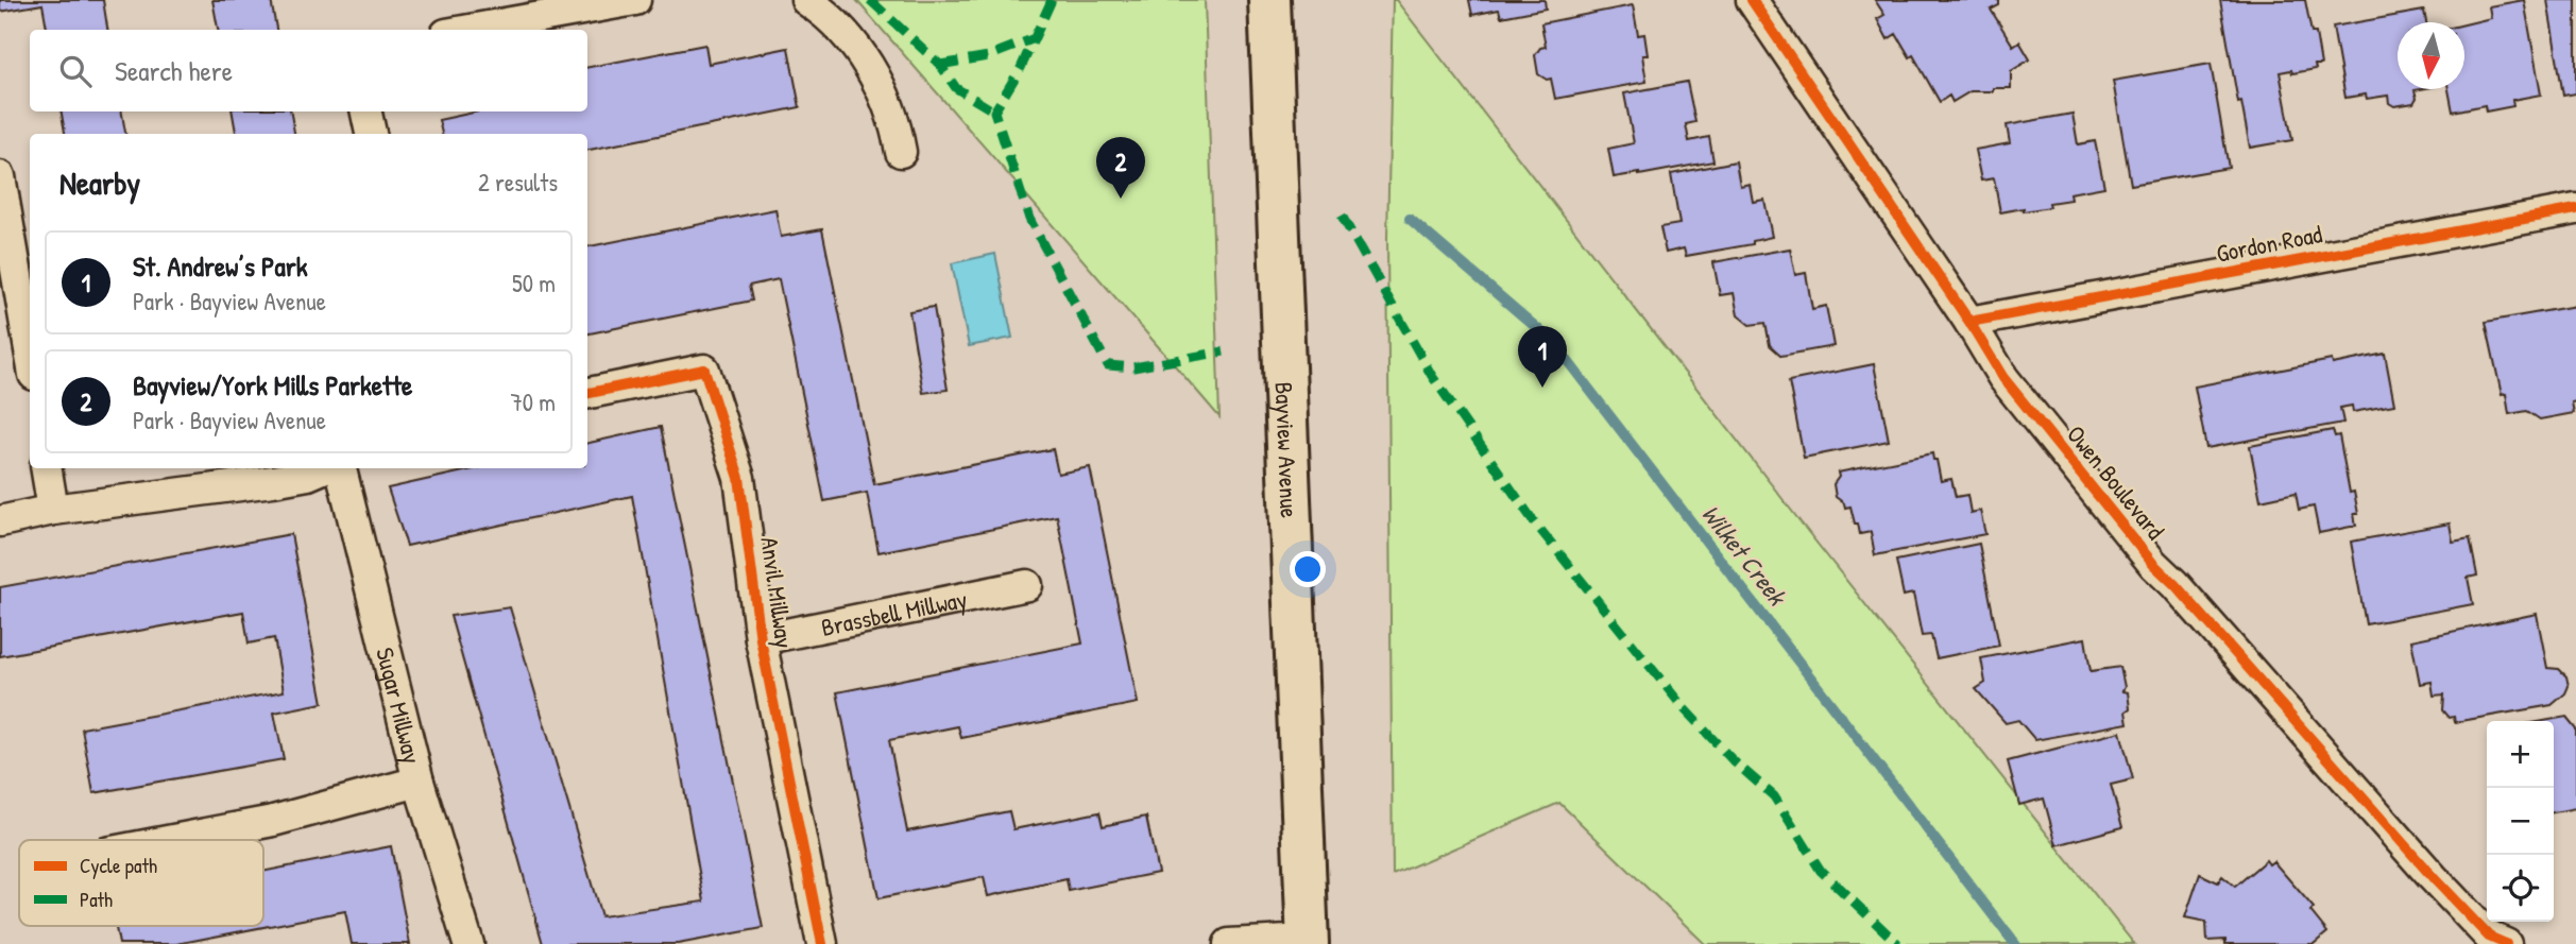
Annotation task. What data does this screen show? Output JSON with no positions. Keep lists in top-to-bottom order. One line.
{"streets":{"main road":["Bayview Avenue"],"street":["Gordon Road","Owen Boulevard","Anvil Millway","Brassbell Millway","Sugar Millway"]},"crossings":[["Gordon Road","Owen Boulevard"],["Anvil Millway","Brassbell Millway"]],"water":["Wilket Creek"],"legend":["Cycle path","Path"],"north":"bottom","page":{"search":"Search here","heading":["Nearby","2 results"],"pins":["2","1"],"list":[{"mark":"1","name":"St. Andrew’s Park","note":"Park · Bayview Avenue","value":"50 m"},{"mark":"2","name":"Bayview/York Mills Parkette","note":"Park · Bayview Avenue","value":"70 m"}],"map_buttons":["+","−"]}}
